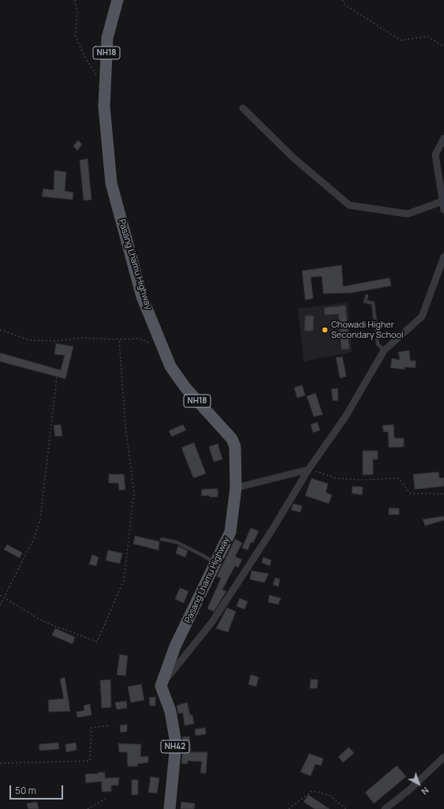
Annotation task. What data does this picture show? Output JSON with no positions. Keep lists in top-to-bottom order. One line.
{"streets":{"main road":["NH18","Pasang Lhamu Highway","NH42"]},"crossings":[["Pasang Lhamu Highway","NH42"]],"places":["Chowadi Higher Secondary School"],"scale_bar":"50 m","north":"bottom right"}
